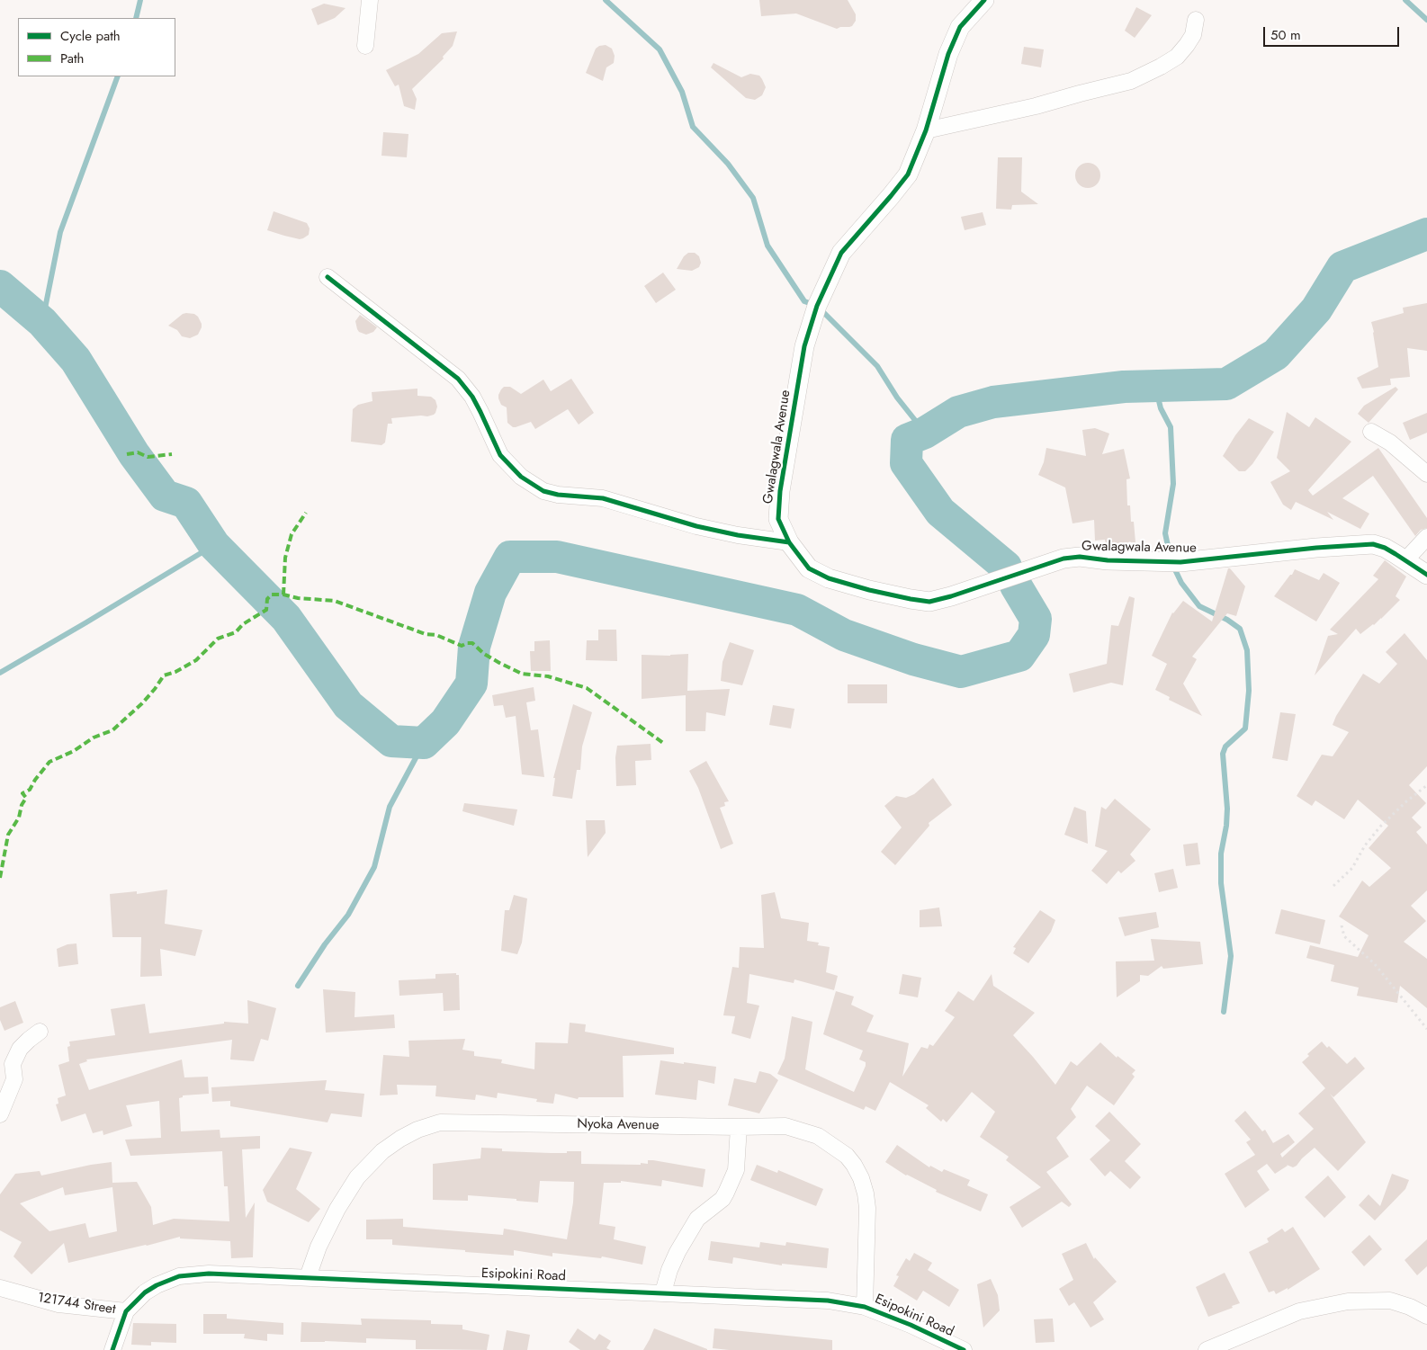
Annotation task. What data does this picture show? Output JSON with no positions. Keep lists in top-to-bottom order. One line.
{"streets":{"street":["Gwalagwala Avenue","Nyoka Avenue","Esipokini Road","121744 Street"]},"crossings":[["Nyoka Avenue","Esipokini Road"],["Esipokini Road","121744 Street"]],"legend":["Cycle path","Path"],"scale_bar":"50 m"}
